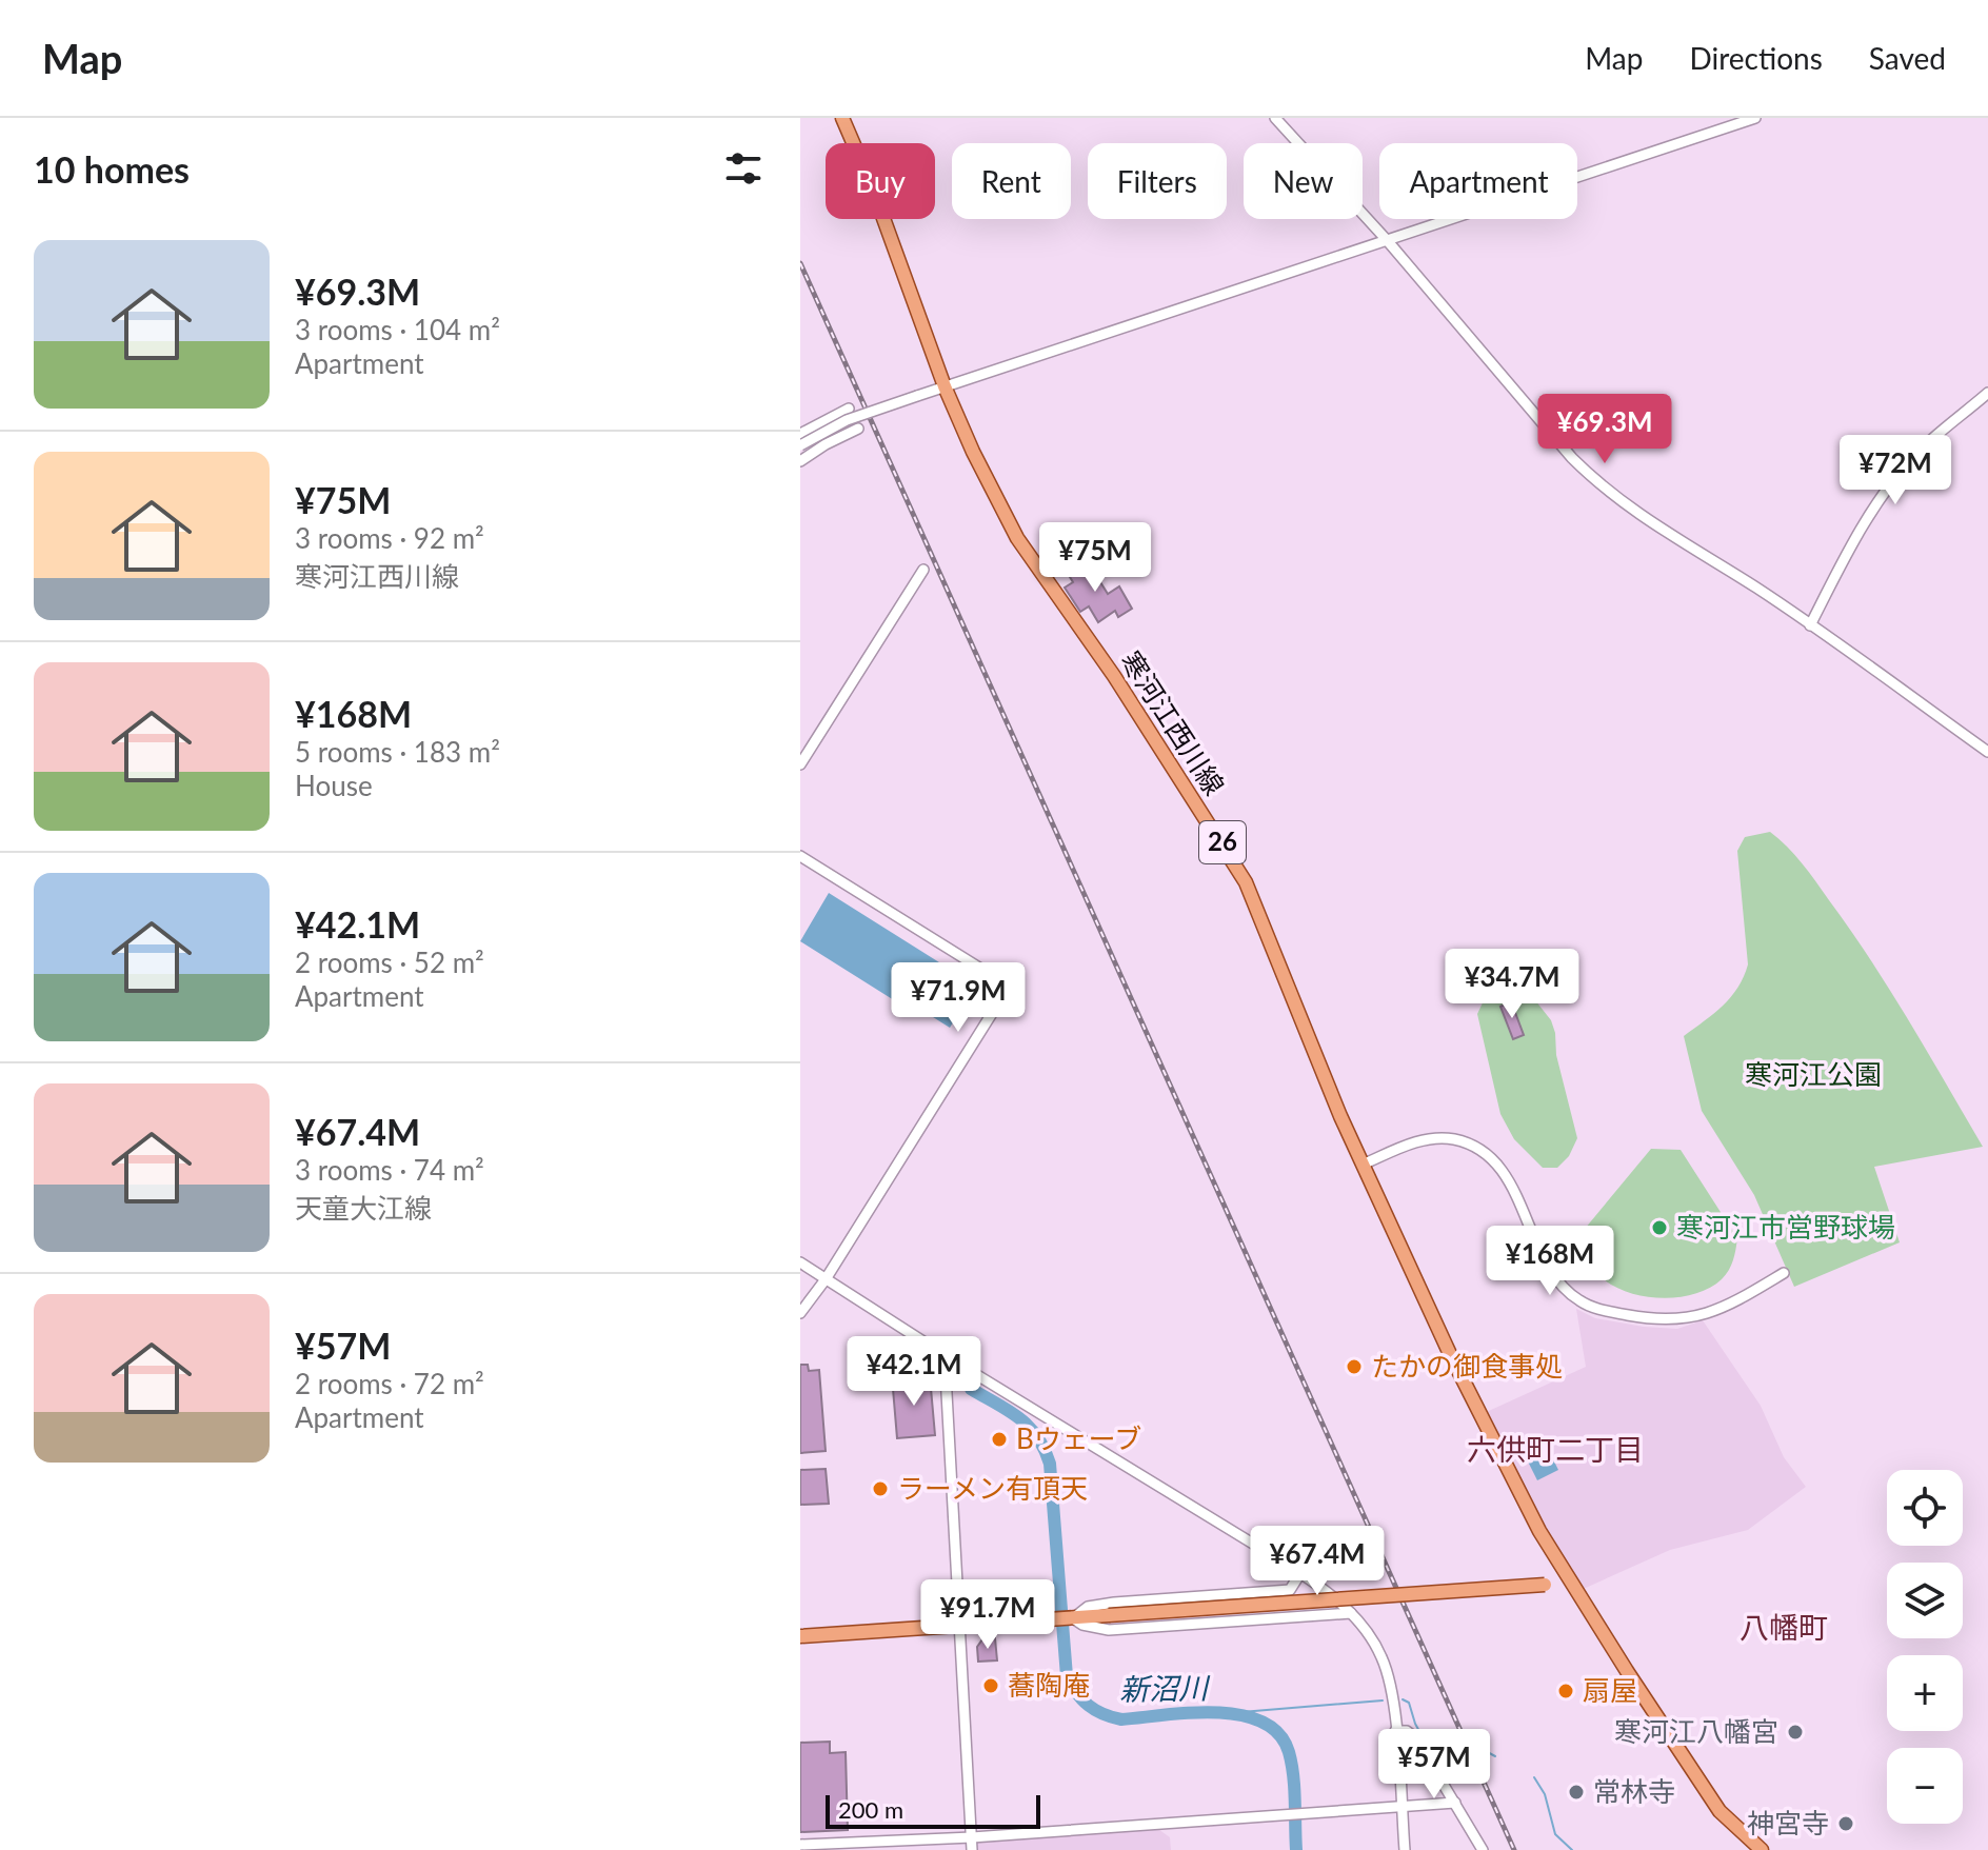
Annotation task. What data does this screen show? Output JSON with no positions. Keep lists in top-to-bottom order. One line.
{"streets":{"main road":["寒河江西川線","26"]},"districts":["六供町二丁目","八幡町"],"water":["新沼川"],"parks":["寒河江公園"],"places":["寒河江市営野球場","たかの御食事処","Bウェーブ","ラーメン有頂天","蕎陶庵","扇屋","寒河江八幡宮","常林寺","神宮寺"],"scale_bar":"200 m","page":{"header":"Map","nav":["Map","Directions","Saved"],"heading":"10 homes","chip":["Buy","Rent","Filters","New","Apartment"],"list":[{"name":"¥69.3M","note":"3 rooms · 104 m² · Apartment"},{"name":"¥75M","note":"3 rooms · 92 m² · 寒河江西川線"},{"name":"¥168M","note":"5 rooms · 183 m² · House"},{"name":"¥42.1M","note":"2 rooms · 52 m² · Apartment"},{"name":"¥67.4M","note":"3 rooms · 74 m² · 天童大江線"},{"name":"¥57M","note":"2 rooms · 72 m² · Apartment"}],"price":["¥69.3M","¥72M","¥75M","¥34.7M","¥71.9M","¥168M","¥42.1M","¥67.4M","¥91.7M","¥57M"],"map_buttons":["+","−"],"scale":"200 m"}}
